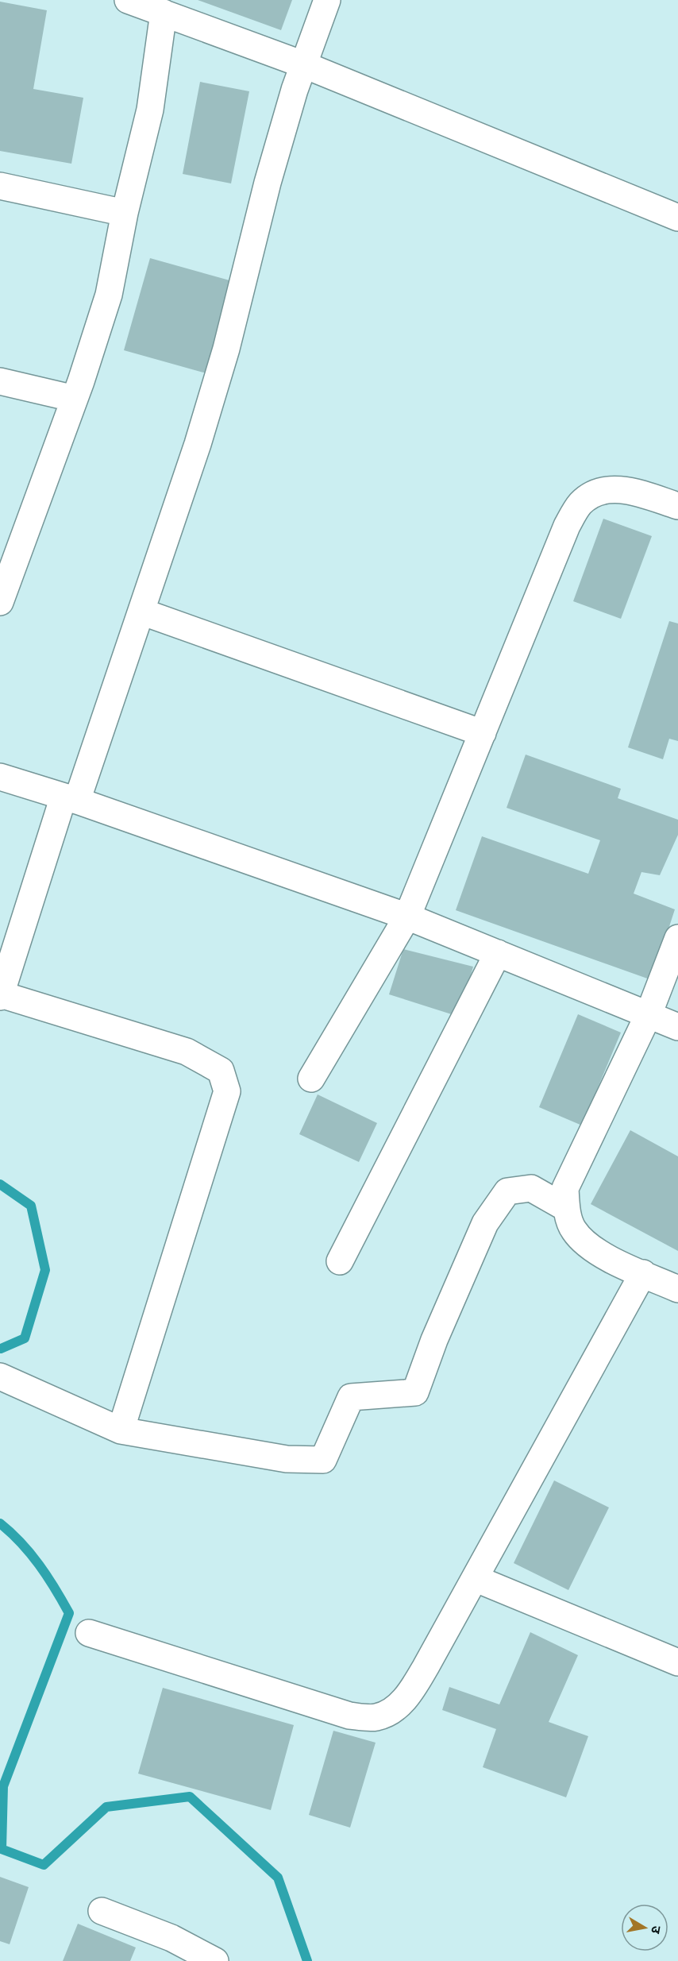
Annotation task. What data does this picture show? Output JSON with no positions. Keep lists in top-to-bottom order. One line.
{"north":"right"}
